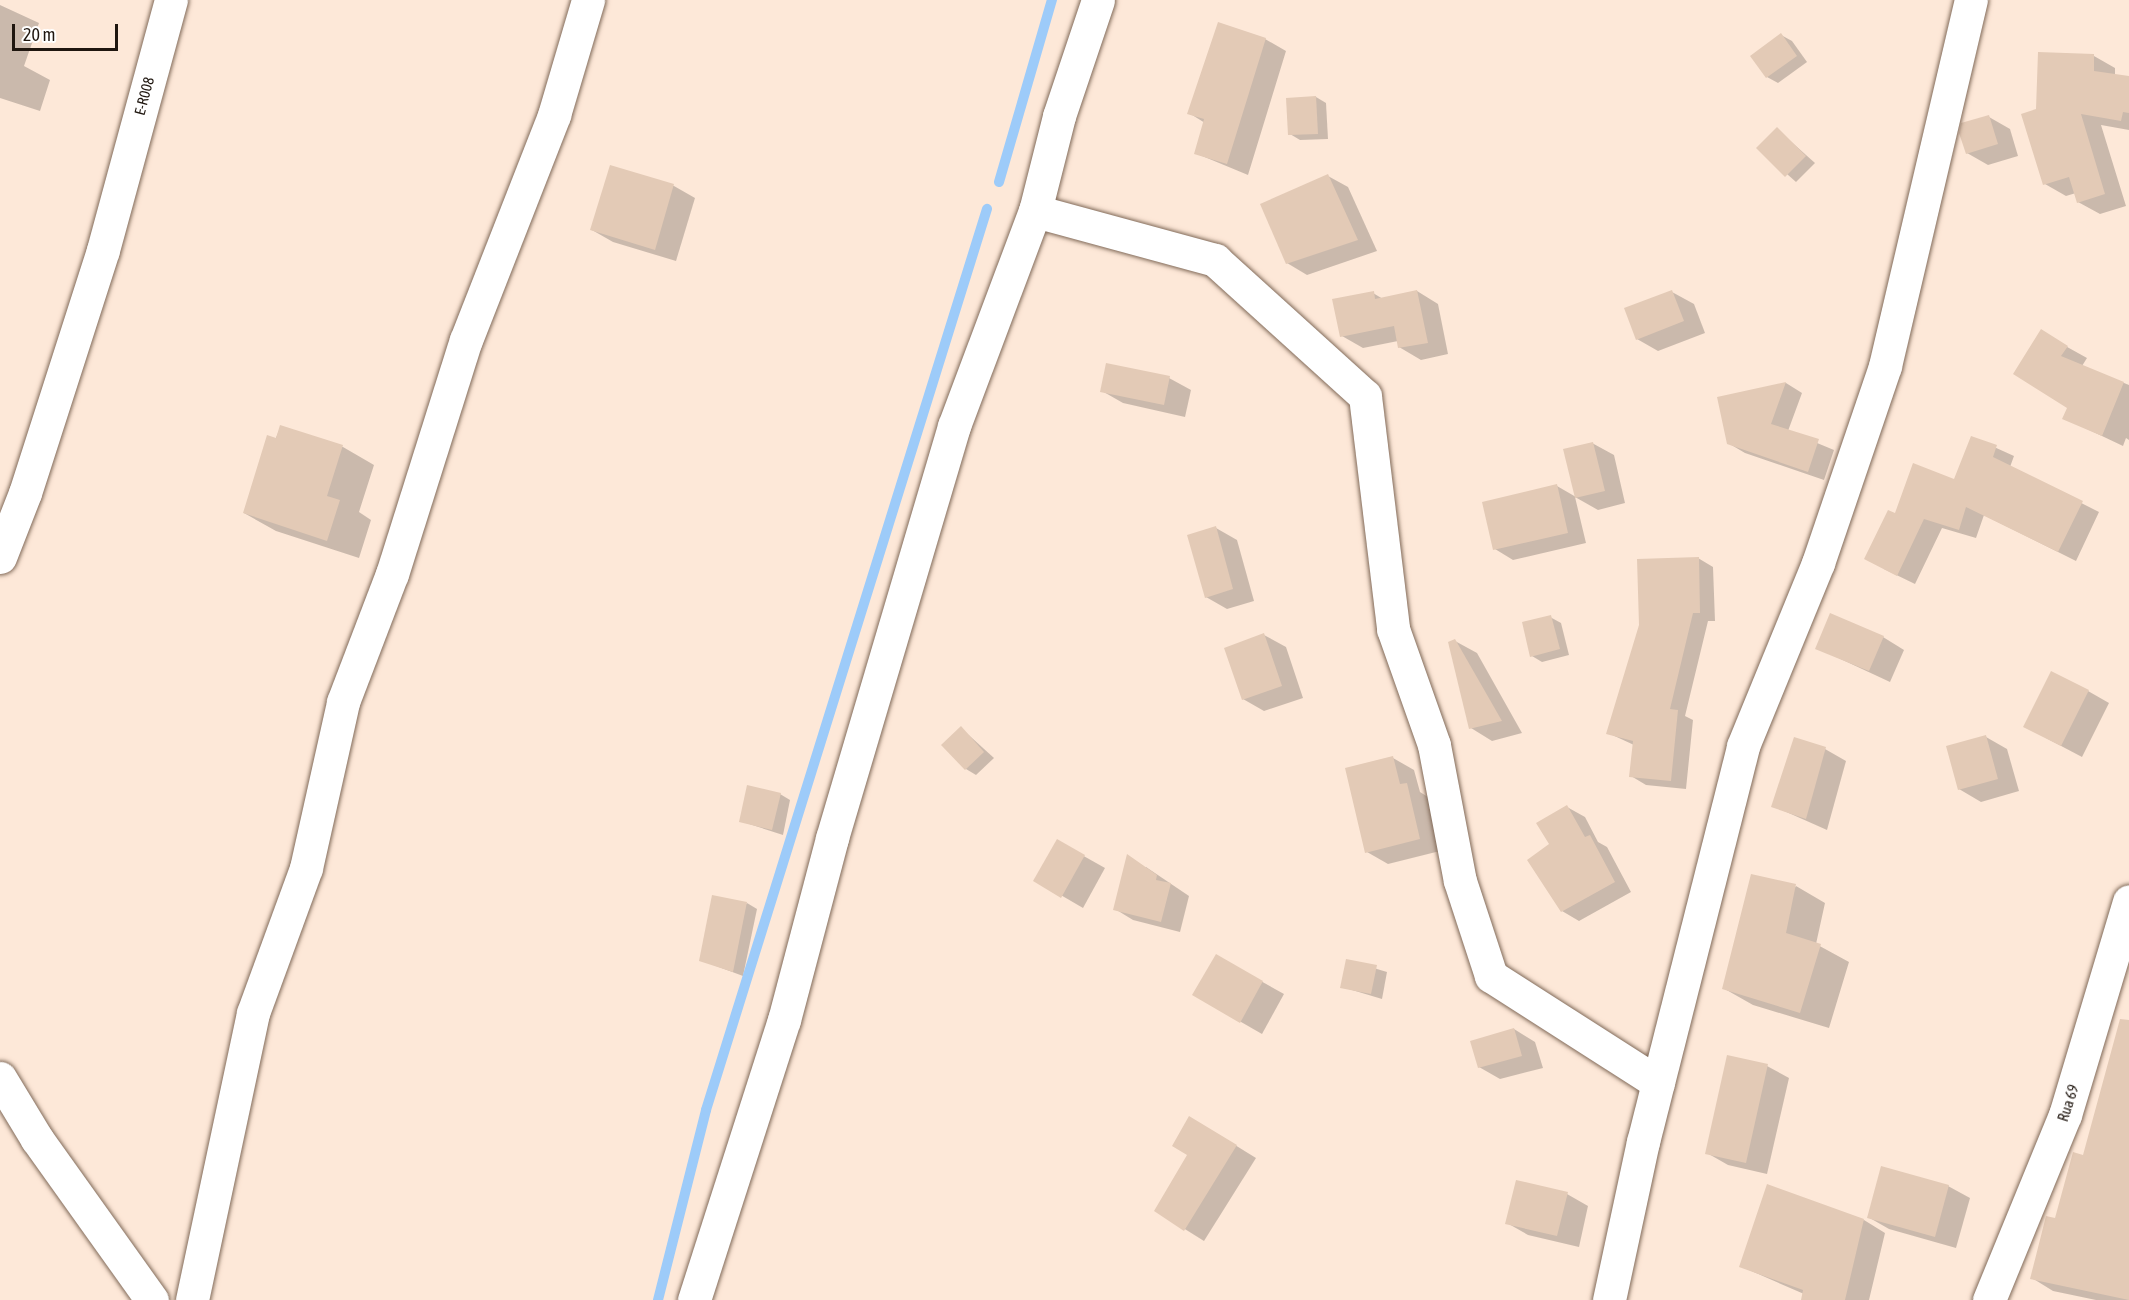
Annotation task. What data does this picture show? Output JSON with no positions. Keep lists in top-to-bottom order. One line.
{"streets":{"street":["E-R008","Rua 69"]},"scale_bar":"20 m"}
